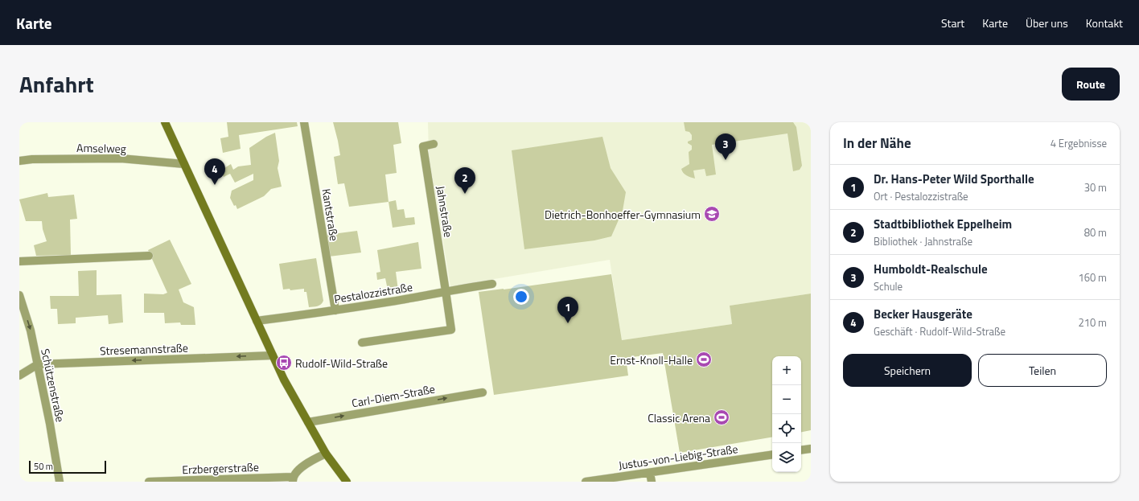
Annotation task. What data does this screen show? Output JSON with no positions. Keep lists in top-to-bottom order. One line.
{"streets":{"street":["Amselweg","Jahnstraße","Kantstraße","Pestalozzistraße","Stresemannstraße","Schützenstraße","Carl-Diem-Straße","Justus-von-Liebig-Straße","Erzbergerstraße"]},"crossings":[["Jahnstraße","Pestalozzistraße"],["Kantstraße","Pestalozzistraße"],["Stresemannstraße","Schützenstraße"]],"one_way":["Stresemannstraße","Schützenstraße","Carl-Diem-Straße"],"places":{"school or university":["Dietrich-Bonhoeffer-Gymnasium"],"sports":["Ernst-Knoll-Halle","Classic Arena"],"bus stop":["Rudolf-Wild-Straße"]},"scale_bar":"50 m","page":{"header":"Karte","nav":["Start","Karte","Über uns","Kontakt"],"title":"Anfahrt","buttons":["Route",["Speichern","Teilen"]],"heading":["In der Nähe","4 Ergebnisse"],"pins":["3","4","2","1"],"list":[{"mark":"1","name":"Dr. Hans-Peter Wild Sporthalle","note":"Ort · Pestalozzistraße","value":"30 m"},{"mark":"2","name":"Stadtbibliothek Eppelheim","note":"Bibliothek · Jahnstraße","value":"80 m"},{"mark":"3","name":"Humboldt-Realschule","note":"Schule","value":"160 m"},{"mark":"4","name":"Becker Hausgeräte","note":"Geschäft · Rudolf-Wild-Straße","value":"210 m"}],"map_buttons":["+","−"],"scale":"50 m"}}
